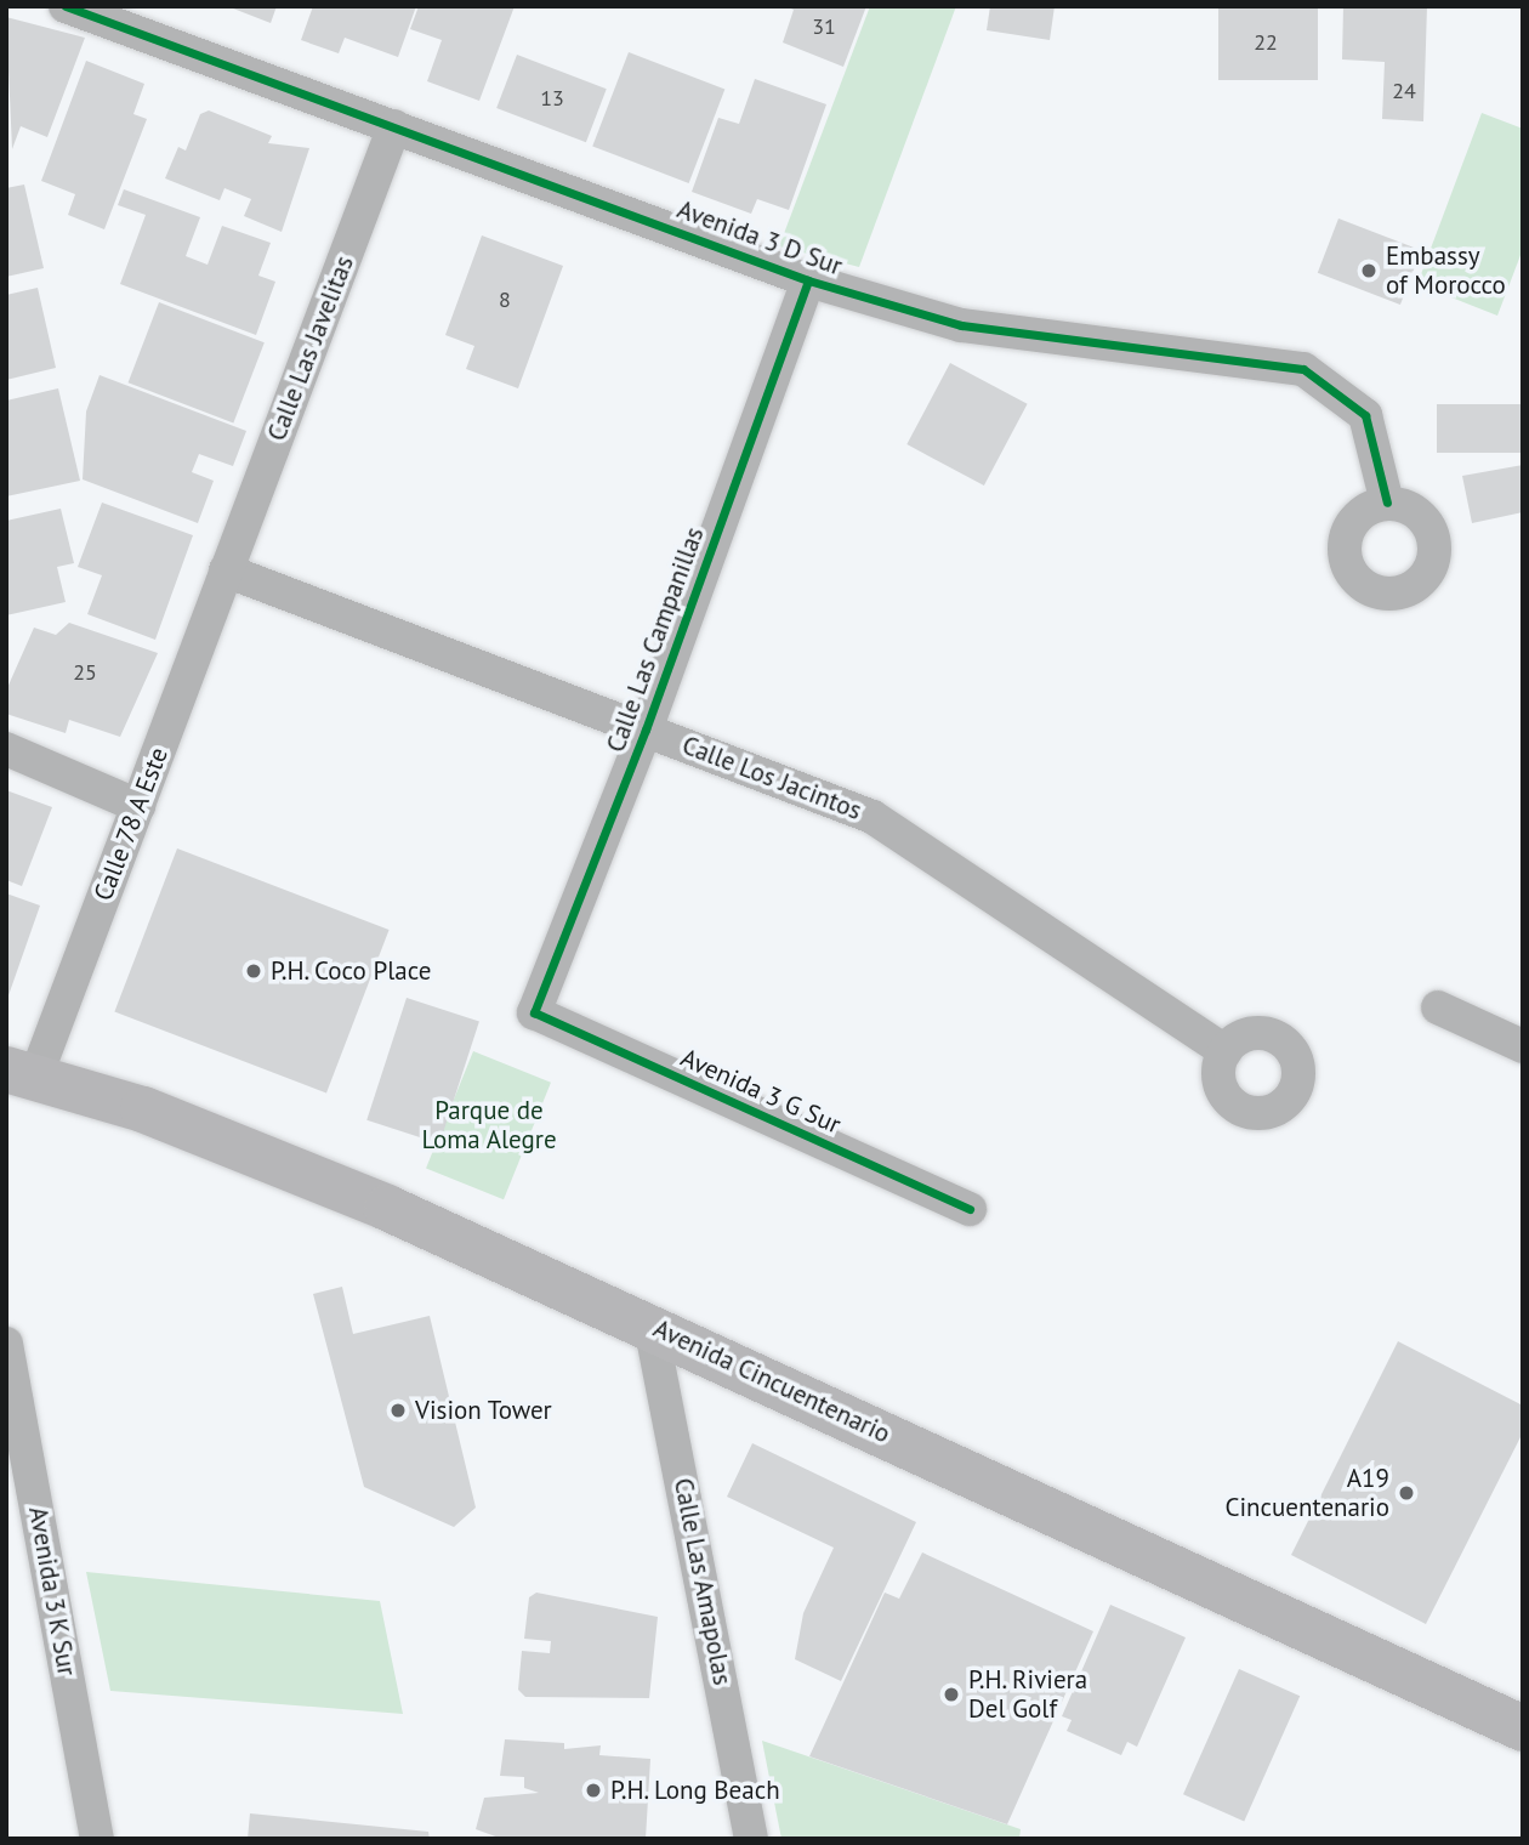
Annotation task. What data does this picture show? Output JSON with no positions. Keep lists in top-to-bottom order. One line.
{"streets":{"main road":["Avenida Cincuentenario"],"street":["Avenida 3 D Sur","Calle Las Javelitas","Calle Las Campanillas","Calle Los Jacintos","Calle 78 A Este","Avenida 3 G Sur","Calle Las Amapolas","Avenida 3 K Sur"]},"crossings":[["Avenida 3 D Sur","Calle Las Javelitas"],["Avenida 3 D Sur","Calle Las Campanillas"],["Calle Las Javelitas","Calle Los Jacintos"],["Calle Las Javelitas","Calle 78 A Este"],["Calle Las Campanillas","Calle Los Jacintos"],["Calle Las Campanillas","Avenida 3 G Sur"],["Calle Los Jacintos","Calle 78 A Este"],["Calle 78 A Este","Avenida Cincuentenario"],["Avenida Cincuentenario","Calle Las Amapolas"]],"parks":["Parque de Loma Alegre"],"places":["Embassy of Morocco","P.H. Coco Place","Vision Tower","A19 Cincuentenario","P.H. Riviera Del Golf","P.H. Long Beach"],"house_numbers":["31","22","24","13","8","25"]}
